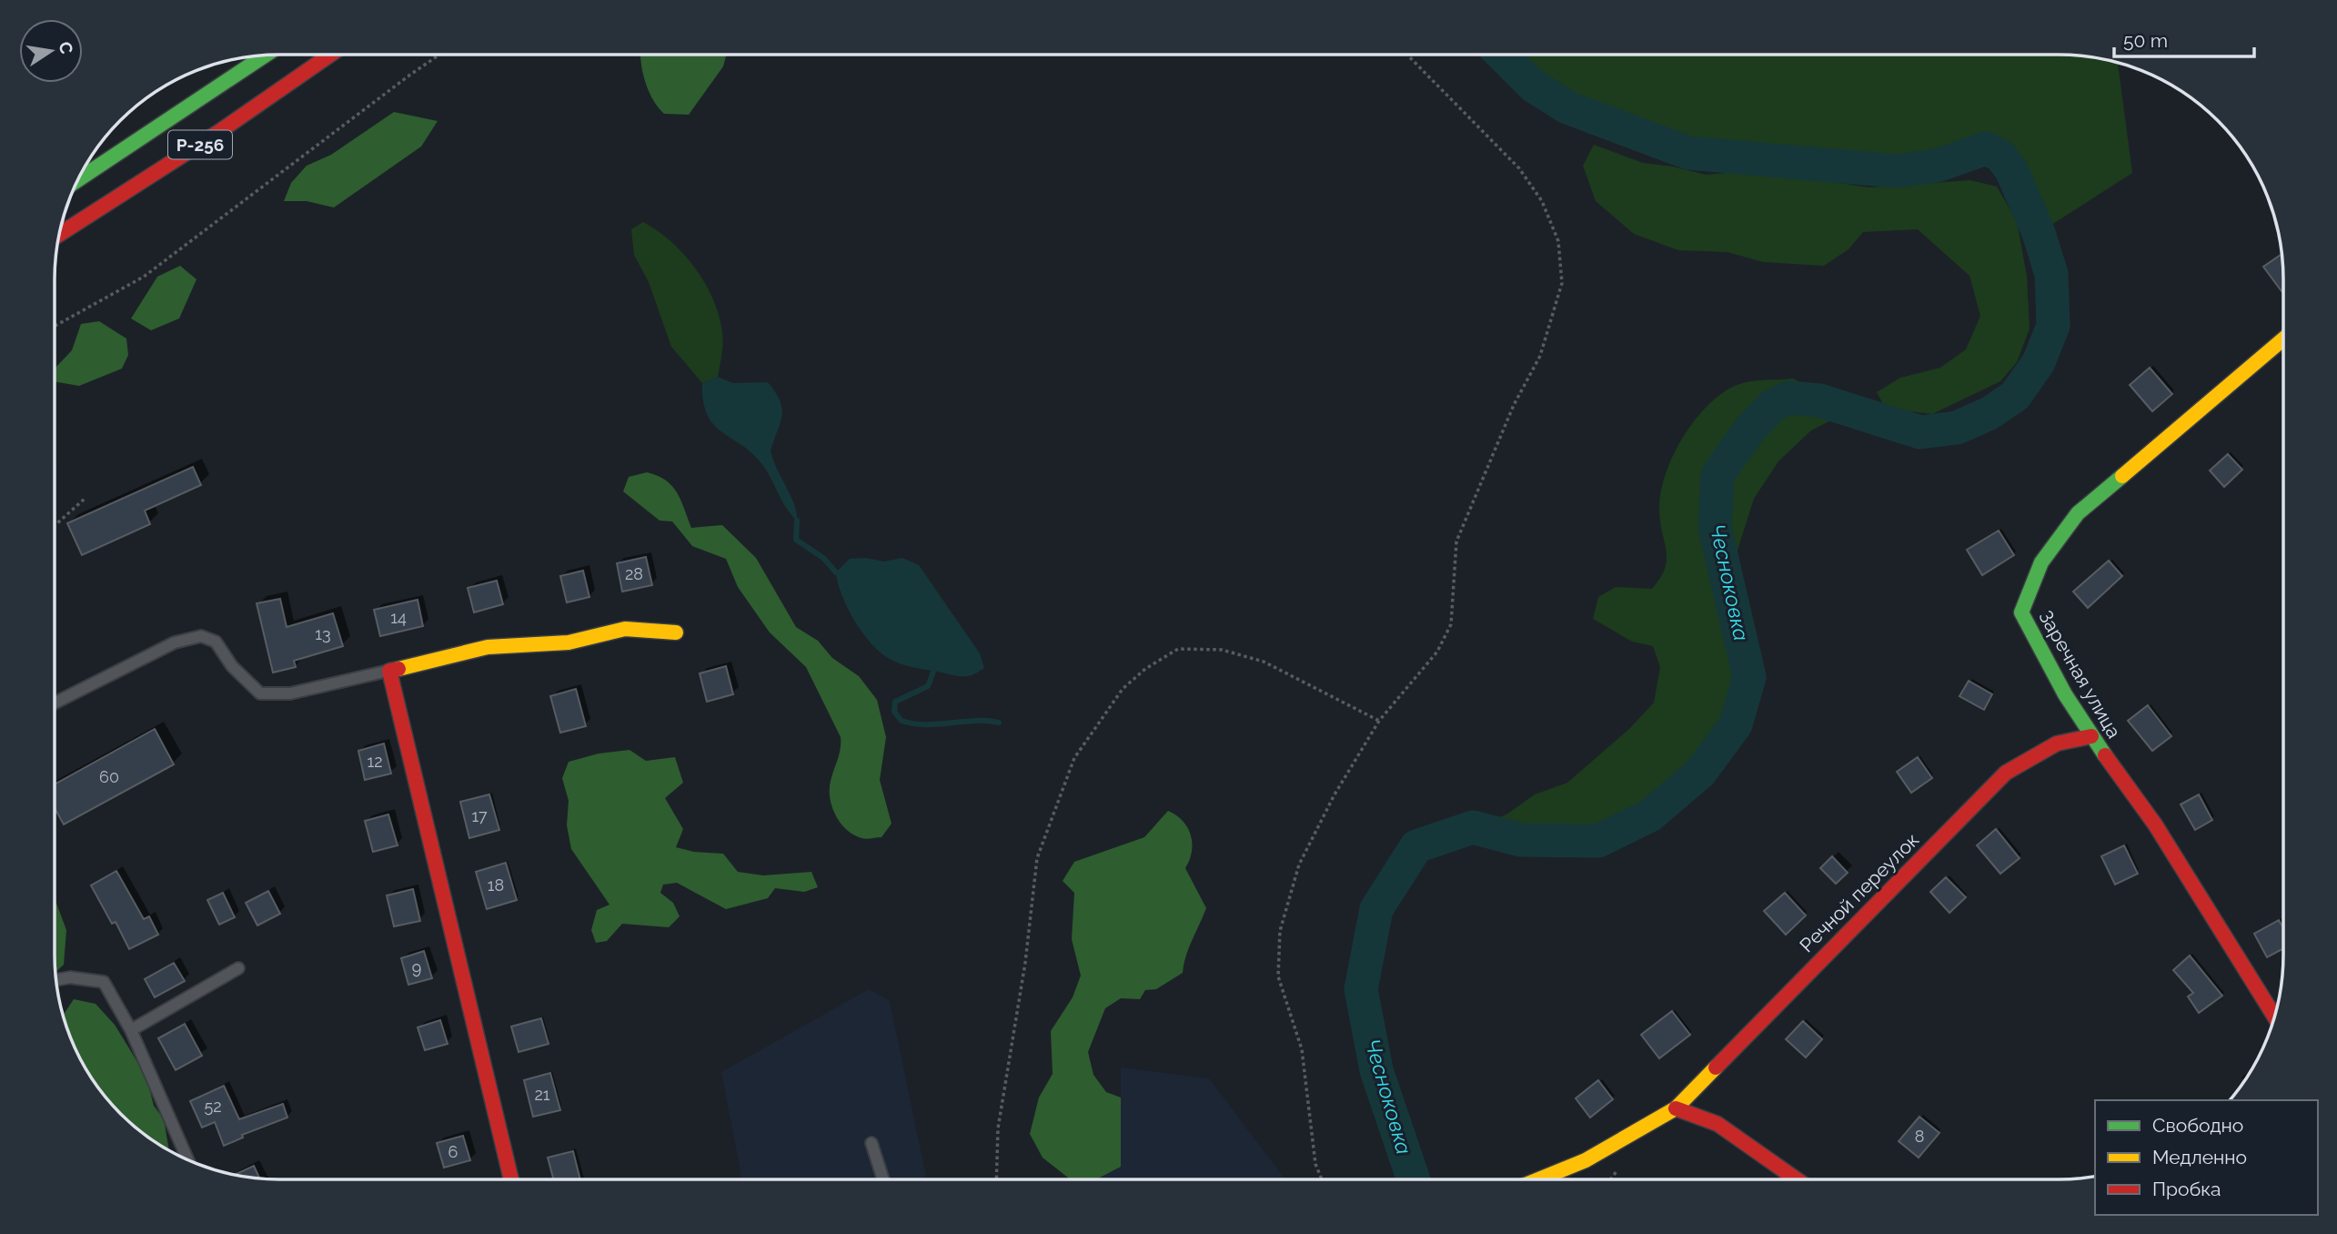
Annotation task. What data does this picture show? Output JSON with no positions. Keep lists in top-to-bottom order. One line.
{"streets":{"main road":["Р-256","Заречная улица","Речной переулок"]},"crossings":[["Заречная улица","Речной переулок"]],"water":["Чесноковка"],"house_numbers":["28","14","13","12","60","17","18","9","21","52","8","6"],"legend":["Свободно","Медленно","Пробка"],"scale_bar":"50 m","north":"right"}
